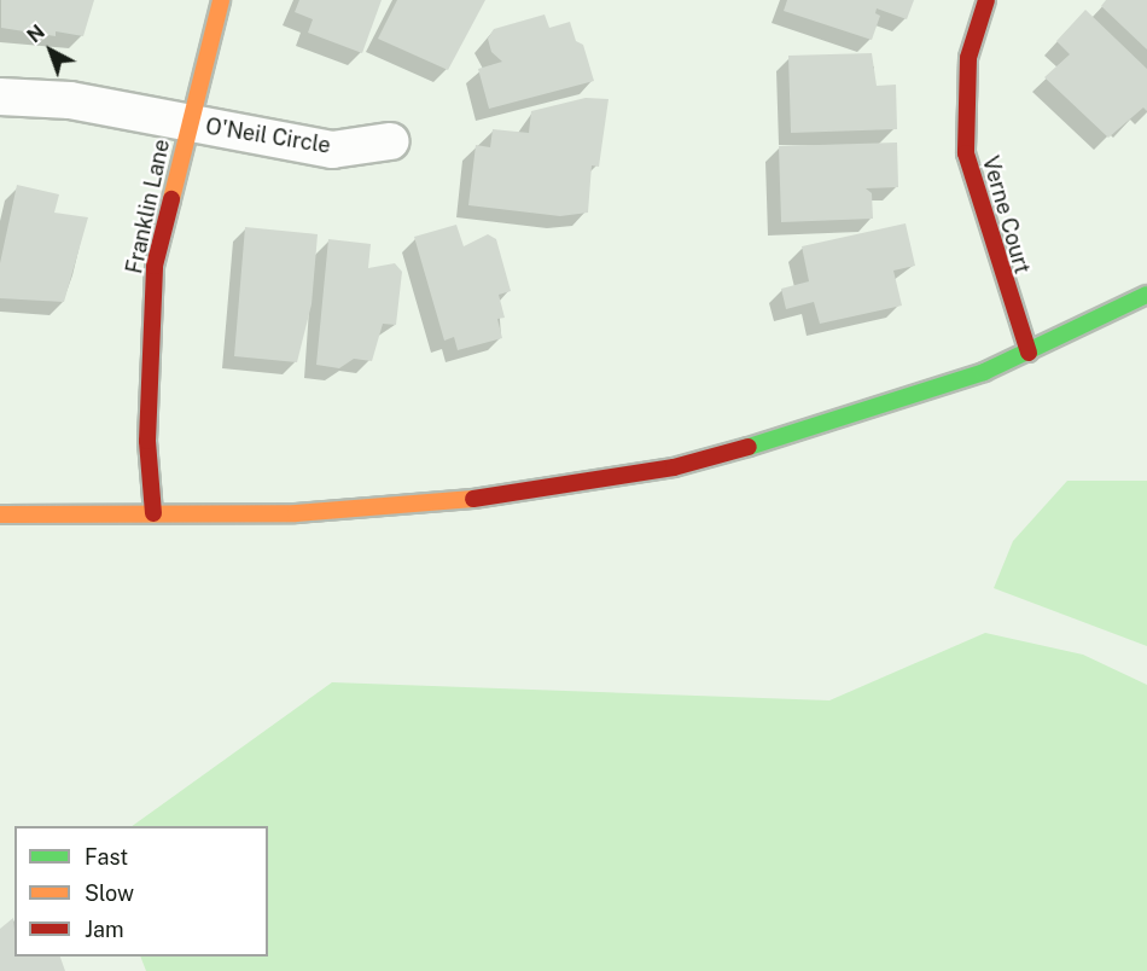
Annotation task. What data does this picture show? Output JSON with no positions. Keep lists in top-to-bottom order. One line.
{"streets":{"main road":["Franklin Lane","Verne Court"],"street":["O'Neil Circle"]},"crossings":[["O'Neil Circle","Franklin Lane"]],"legend":["Fast","Slow","Jam"],"north":"top left"}
